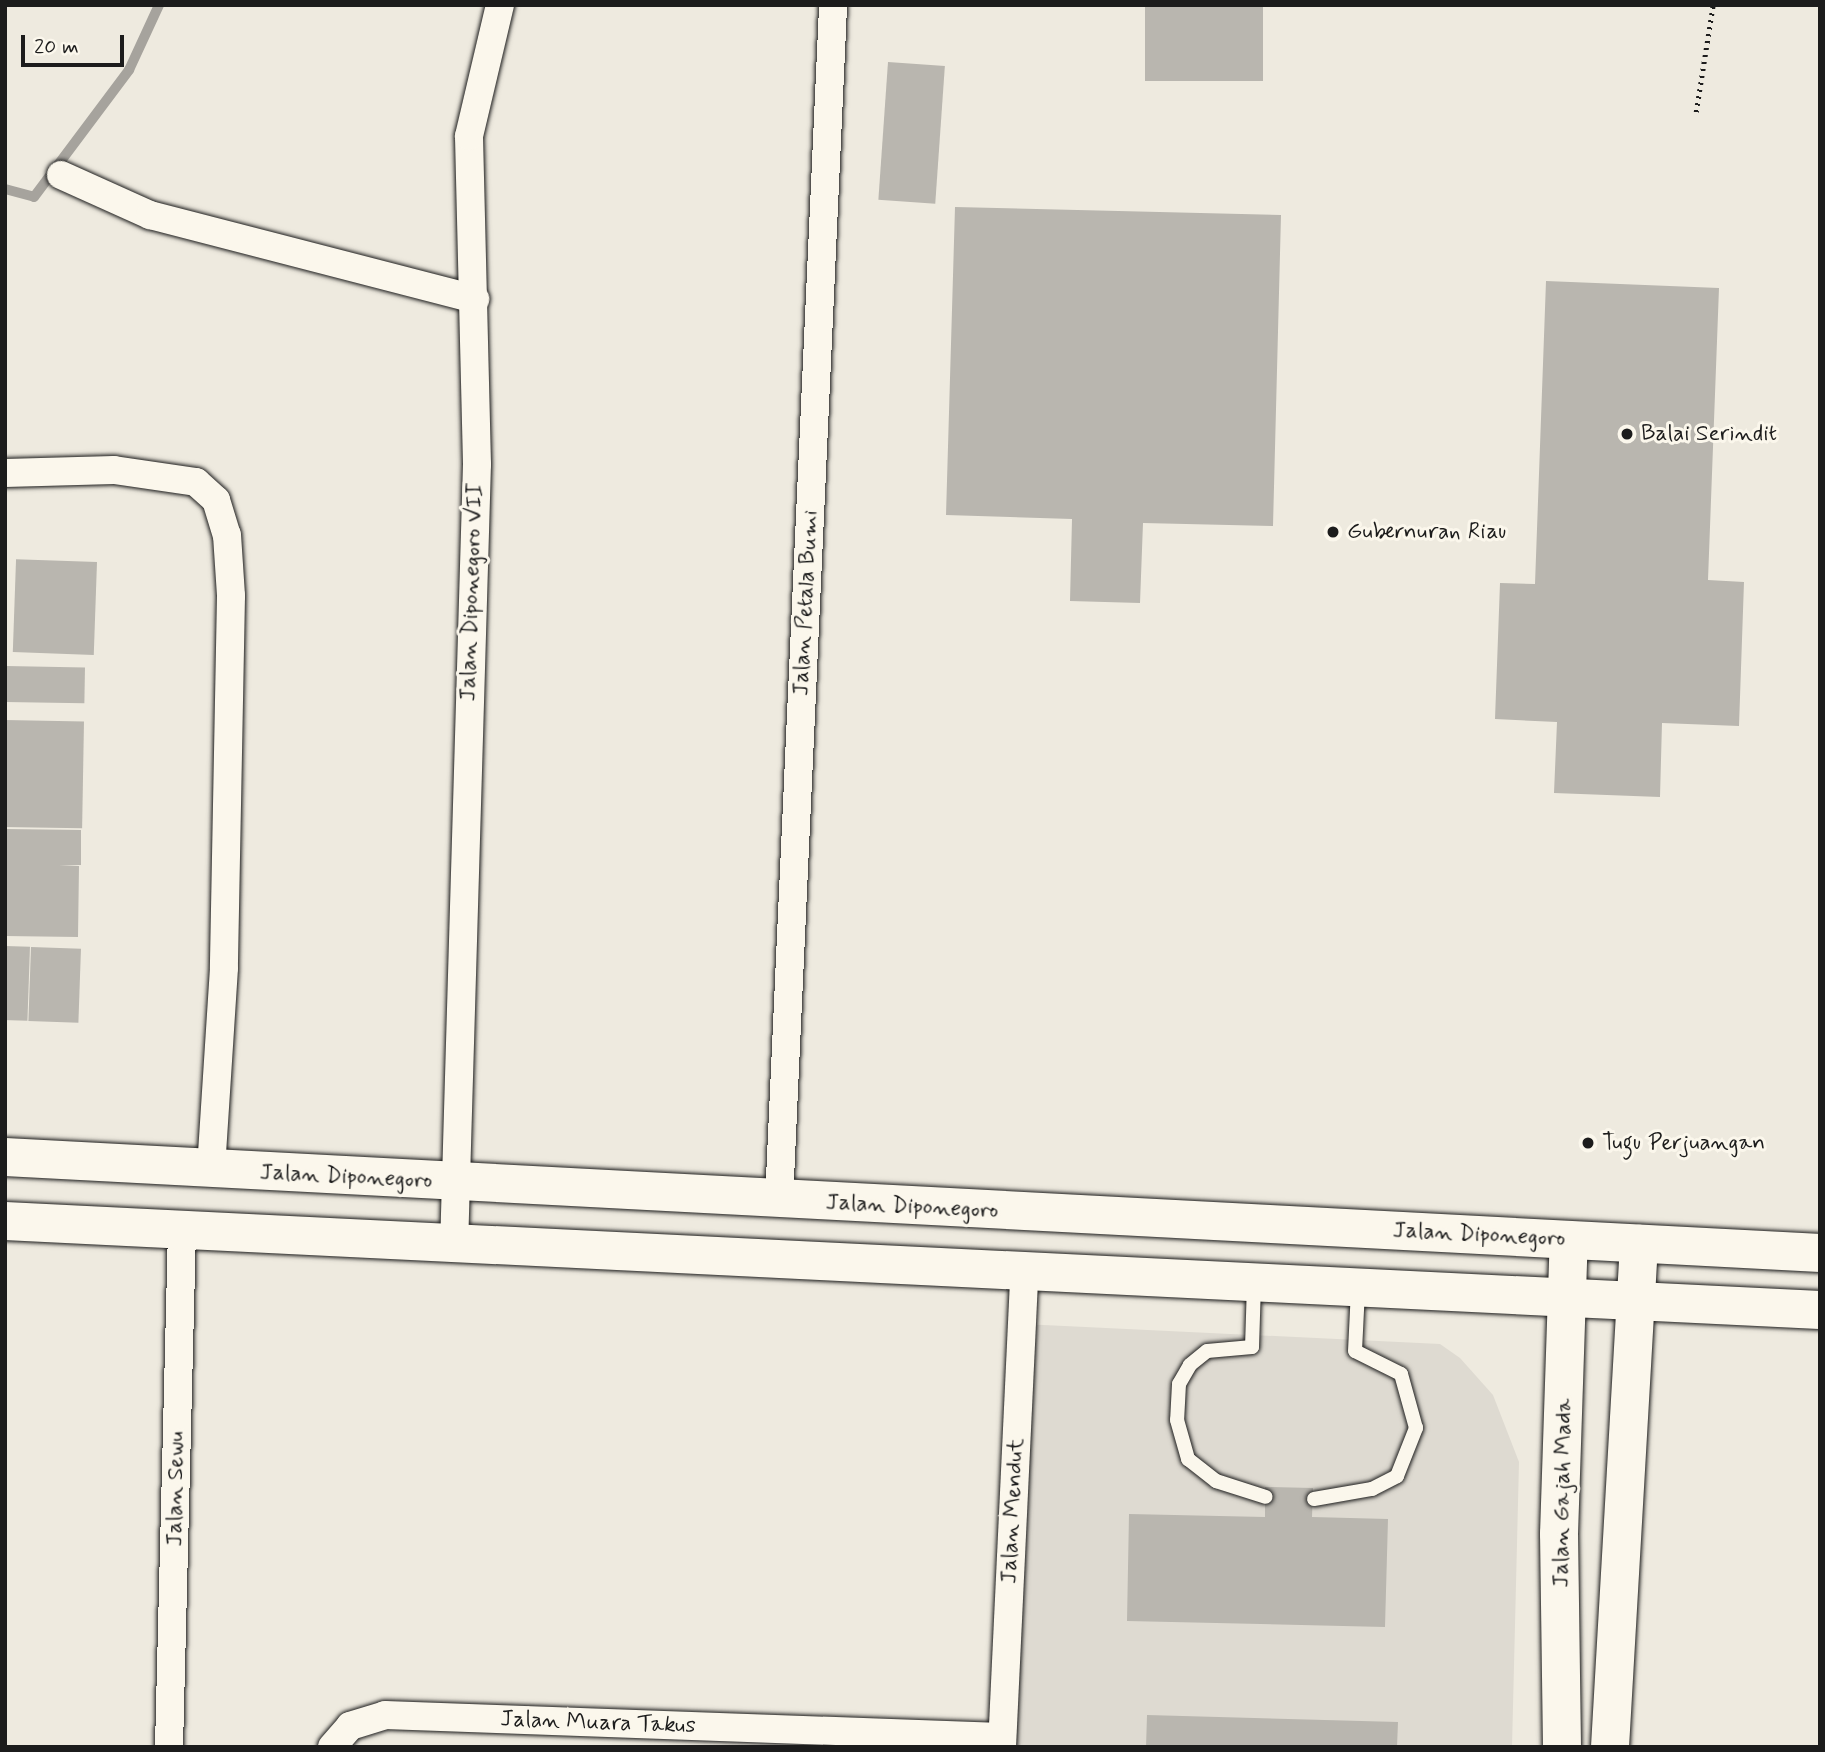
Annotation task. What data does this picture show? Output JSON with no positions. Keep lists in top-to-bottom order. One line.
{"streets":{"main road":["Jalan Diponegoro","Jalan Gajah Mada"],"street":["Jalan Diponegoro VII","Jalan Petala Bumi","Jalan Sewu","Jalan Mendut","Jalan Muara Takus"]},"crossings":[["Jalan Diponegoro VII","Jalan Diponegoro"],["Jalan Petala Bumi","Jalan Diponegoro"],["Jalan Diponegoro","Jalan Gajah Mada"],["Jalan Mendut","Jalan Muara Takus"]],"places":["Balai Serindit","Gubernuran Riau","Tugu Perjuangan"],"scale_bar":"20 m"}
